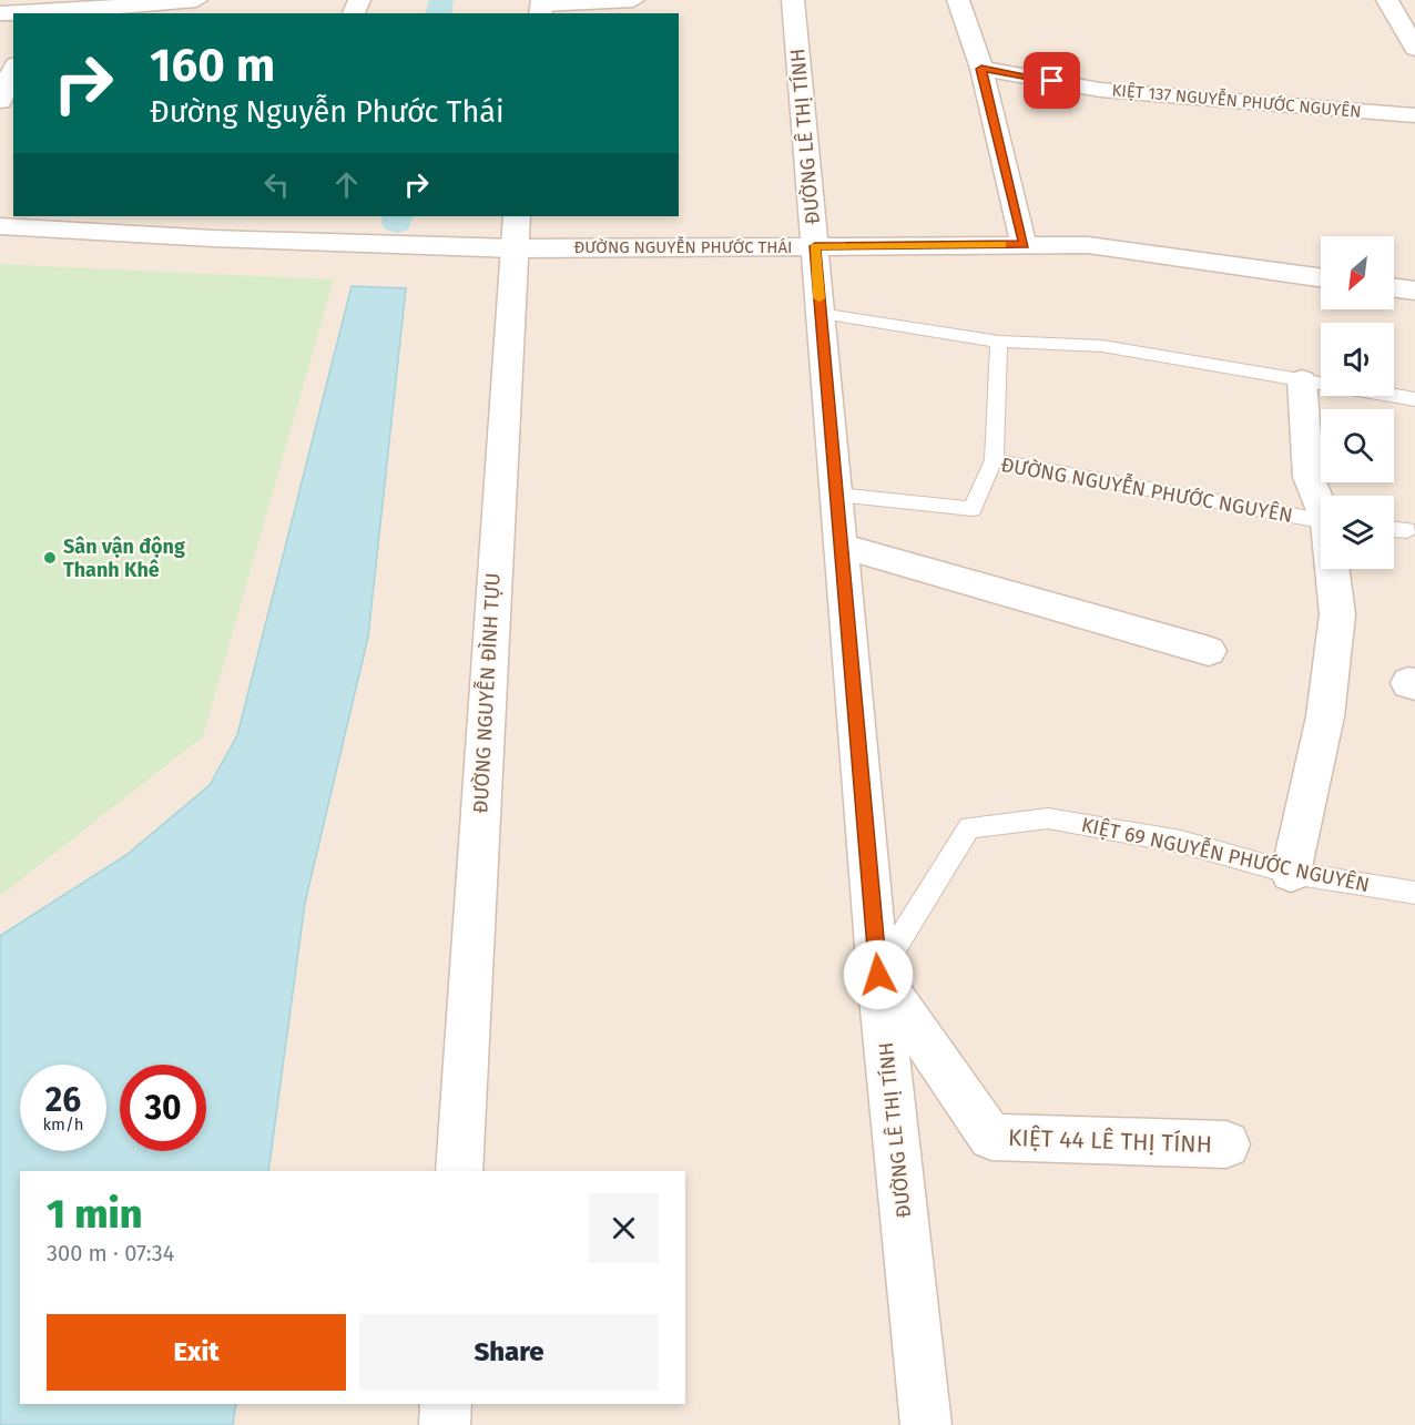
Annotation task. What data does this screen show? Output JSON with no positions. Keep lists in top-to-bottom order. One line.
{"streets":{"street":["KIỆT 137 NGUYỄN PHƯỚC NGUYÊN","ĐƯỜNG LÊ THỊ TÍNH","ĐƯỜNG NGUYỄN PHƯỚC THÁI","ĐƯỜNG NGUYỄN PHƯỚC NGUYÊN","ĐƯỜNG NGUYỄN ĐÌNH TỰU","KIỆT 44 LÊ THỊ TÍNH"],"lane":["KIỆT 69 NGUYỄN PHƯỚC NGUYÊN"]},"crossings":[["ĐƯỜNG LÊ THỊ TÍNH","ĐƯỜNG NGUYỄN PHƯỚC THÁI"],["ĐƯỜNG LÊ THỊ TÍNH","ĐƯỜNG NGUYỄN PHƯỚC NGUYÊN"],["ĐƯỜNG LÊ THỊ TÍNH","KIỆT 69 NGUYỄN PHƯỚC NGUYÊN"],["ĐƯỜNG LÊ THỊ TÍNH","KIỆT 44 LÊ THỊ TÍNH"],["ĐƯỜNG NGUYỄN PHƯỚC THÁI","ĐƯỜNG NGUYỄN ĐÌNH TỰU"],["ĐƯỜNG NGUYỄN PHƯỚC NGUYÊN","KIỆT 69 NGUYỄN PHƯỚC NGUYÊN"],["KIỆT 69 NGUYỄN PHƯỚC NGUYÊN","KIỆT 44 LÊ THỊ TÍNH"]],"places":["Sân vận động Thanh Khê"],"north":"bottom left","page":{"turn":["160 m","Đường Nguyễn Phước Thái"],"speed":"26 km/h","limit":"30","heading":["1 min","300 m · 07:34"],"buttons":["Exit","Share"]}}
